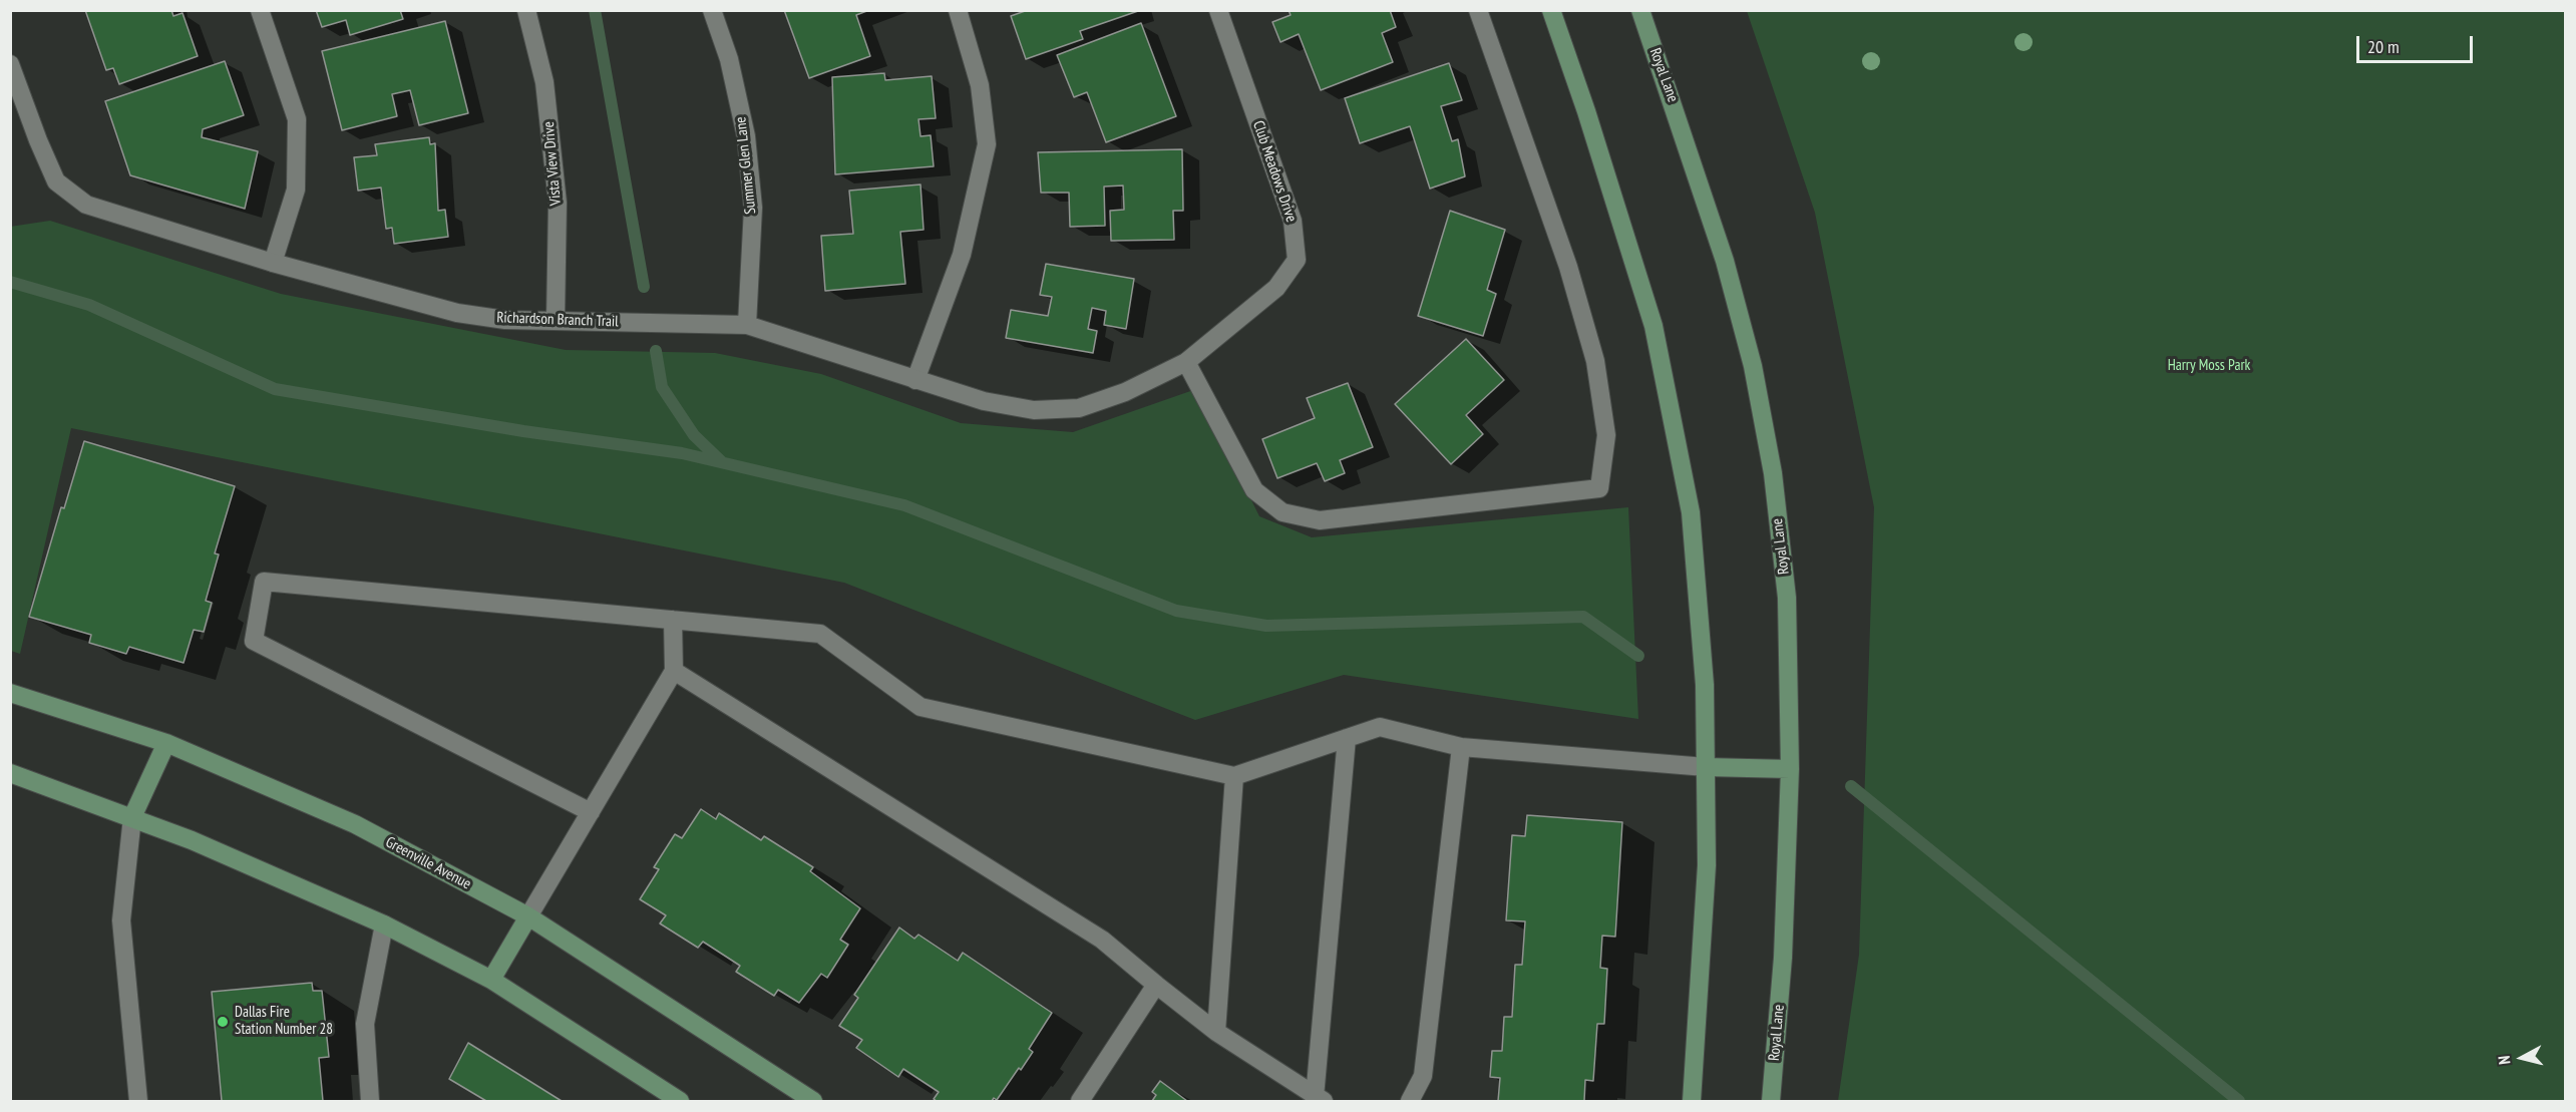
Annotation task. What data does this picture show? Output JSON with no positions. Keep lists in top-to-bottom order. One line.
{"streets":{"main road":["Royal Lane","Greenville Avenue"],"street":["Vista View Drive","Summer Glen Lane","Club Meadows Drive","Richardson Branch Trail"]},"crossings":[["Vista View Drive","Richardson Branch Trail"],["Summer Glen Lane","Richardson Branch Trail"],["Club Meadows Drive","Richardson Branch Trail"]],"parks":["Harry Moss Park"],"places":["Dallas Fire Station Number 28"],"scale_bar":"20 m","north":"left"}
